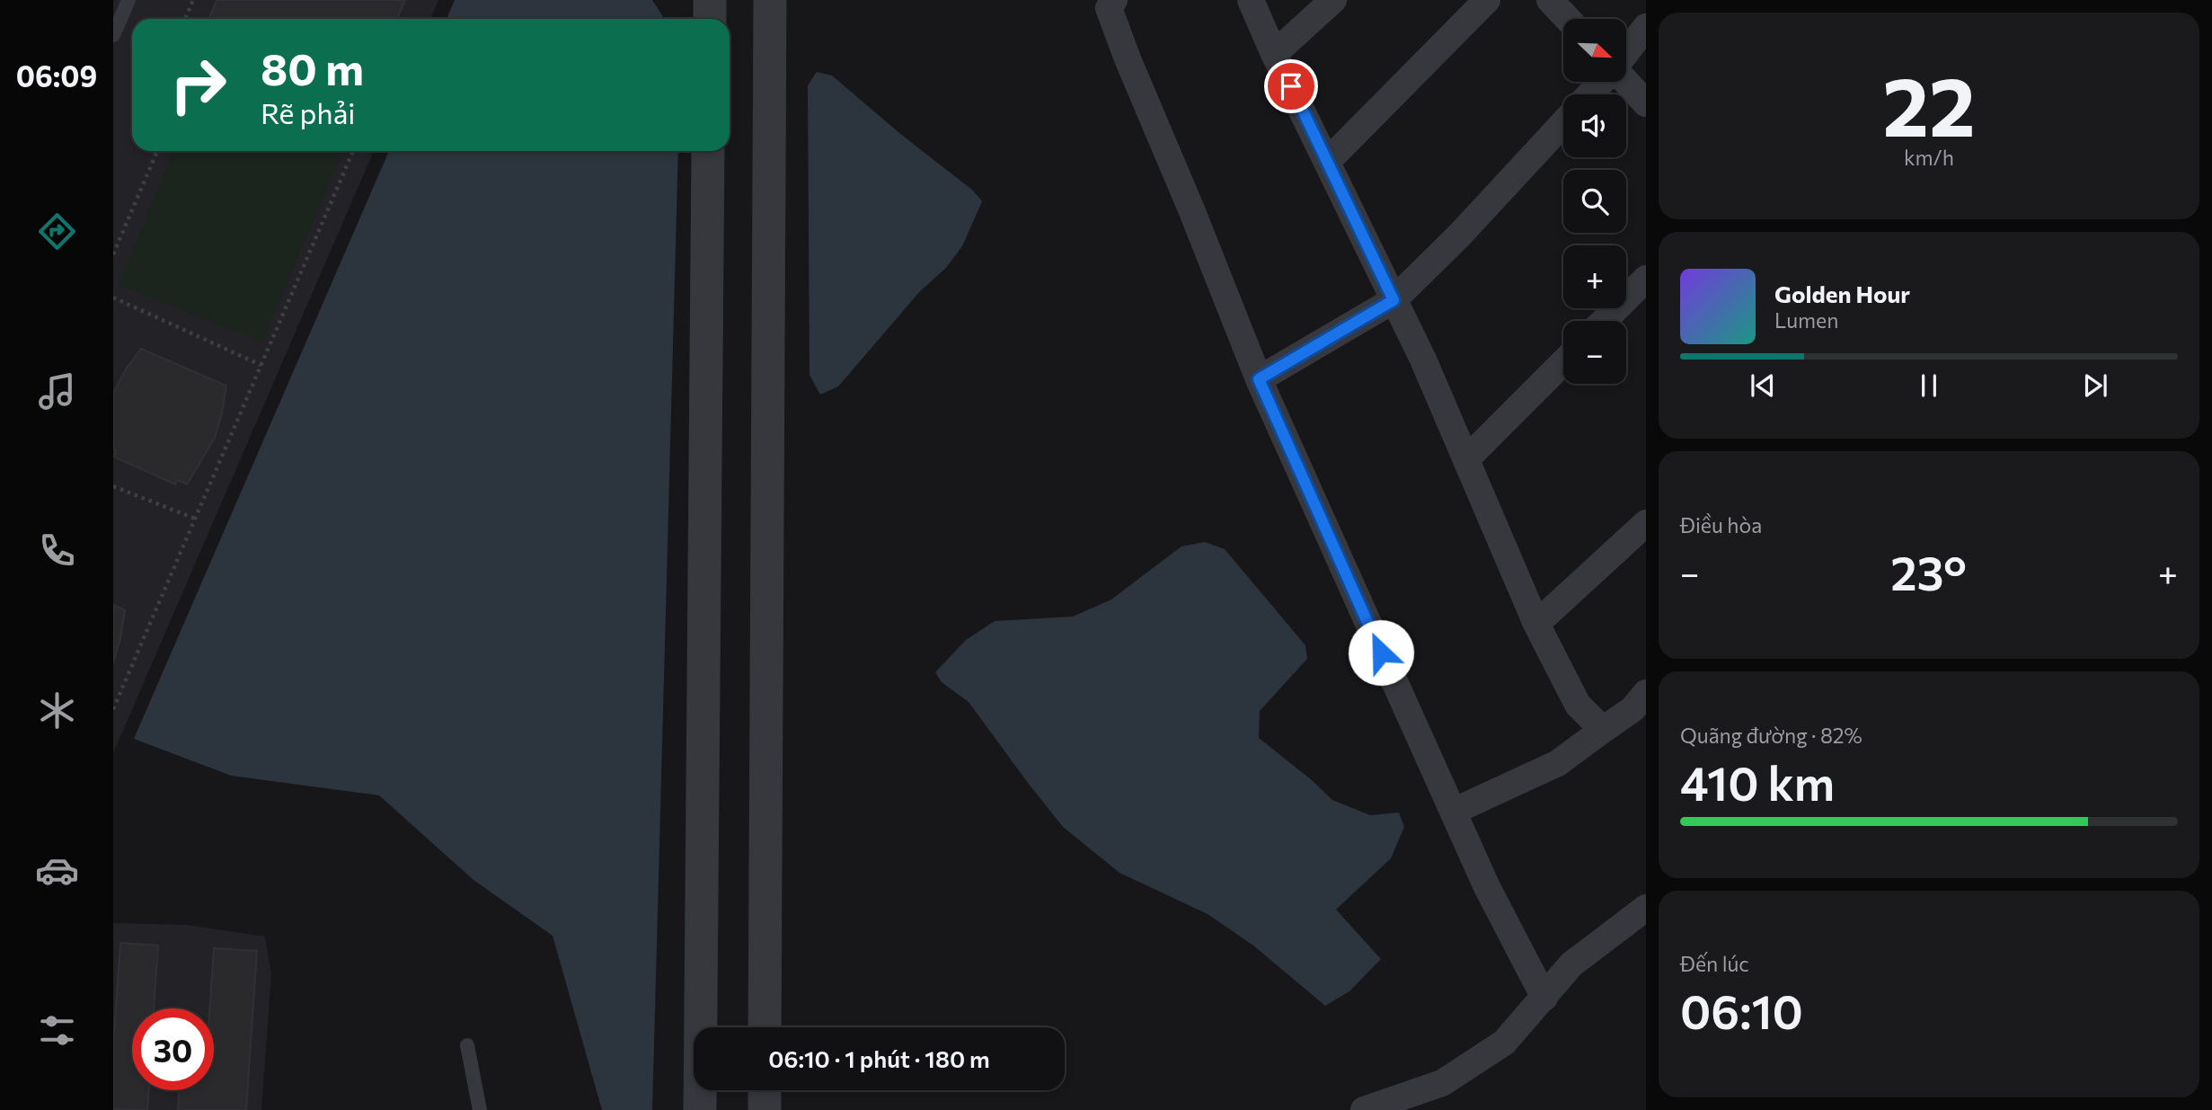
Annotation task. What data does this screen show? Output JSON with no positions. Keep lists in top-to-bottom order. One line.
{"north":"bottom right","page":{"tabs":"06:09","tile":[["22","km/h"],"Điều hòa",["Quãng đường · 82%","410 km"],["Đến lúc","06:10"]],"map_buttons":["+","−"],"turn":["80 m","Rẽ phải"],"song":["Golden Hour","Lumen"],"heat":["−","23°","+"],"limit":"30","trip":"06:10 · 1 phút · 180 m"}}
